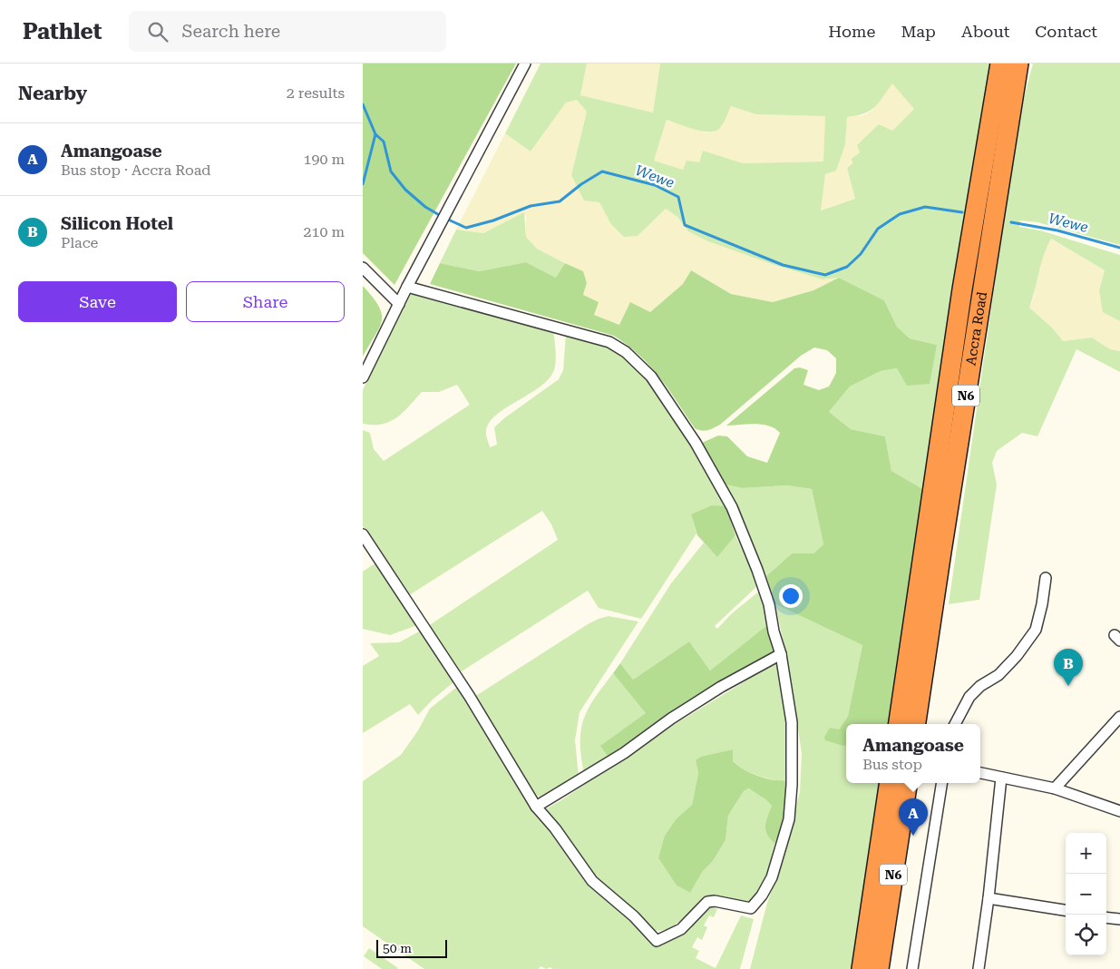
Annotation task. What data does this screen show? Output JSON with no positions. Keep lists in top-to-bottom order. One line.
{"streets":{"highway":["Accra Road","N6"]},"water":["Wewe"],"scale_bar":"50 m","page":{"header":"Pathlet","search":"Search here","nav":["Home","Map","About","Contact"],"heading":["Nearby","2 results"],"list":[{"mark":"A","name":"Amangoase","note":"Bus stop · Accra Road","value":"190 m"},{"mark":"B","name":"Silicon Hotel","note":"Place","value":"210 m"}],"buttons":["Save","Share"],"pins":["B","A"],"popup":["Amangoase","Bus stop"],"map_buttons":["+","−"],"scale":"50 m"}}
